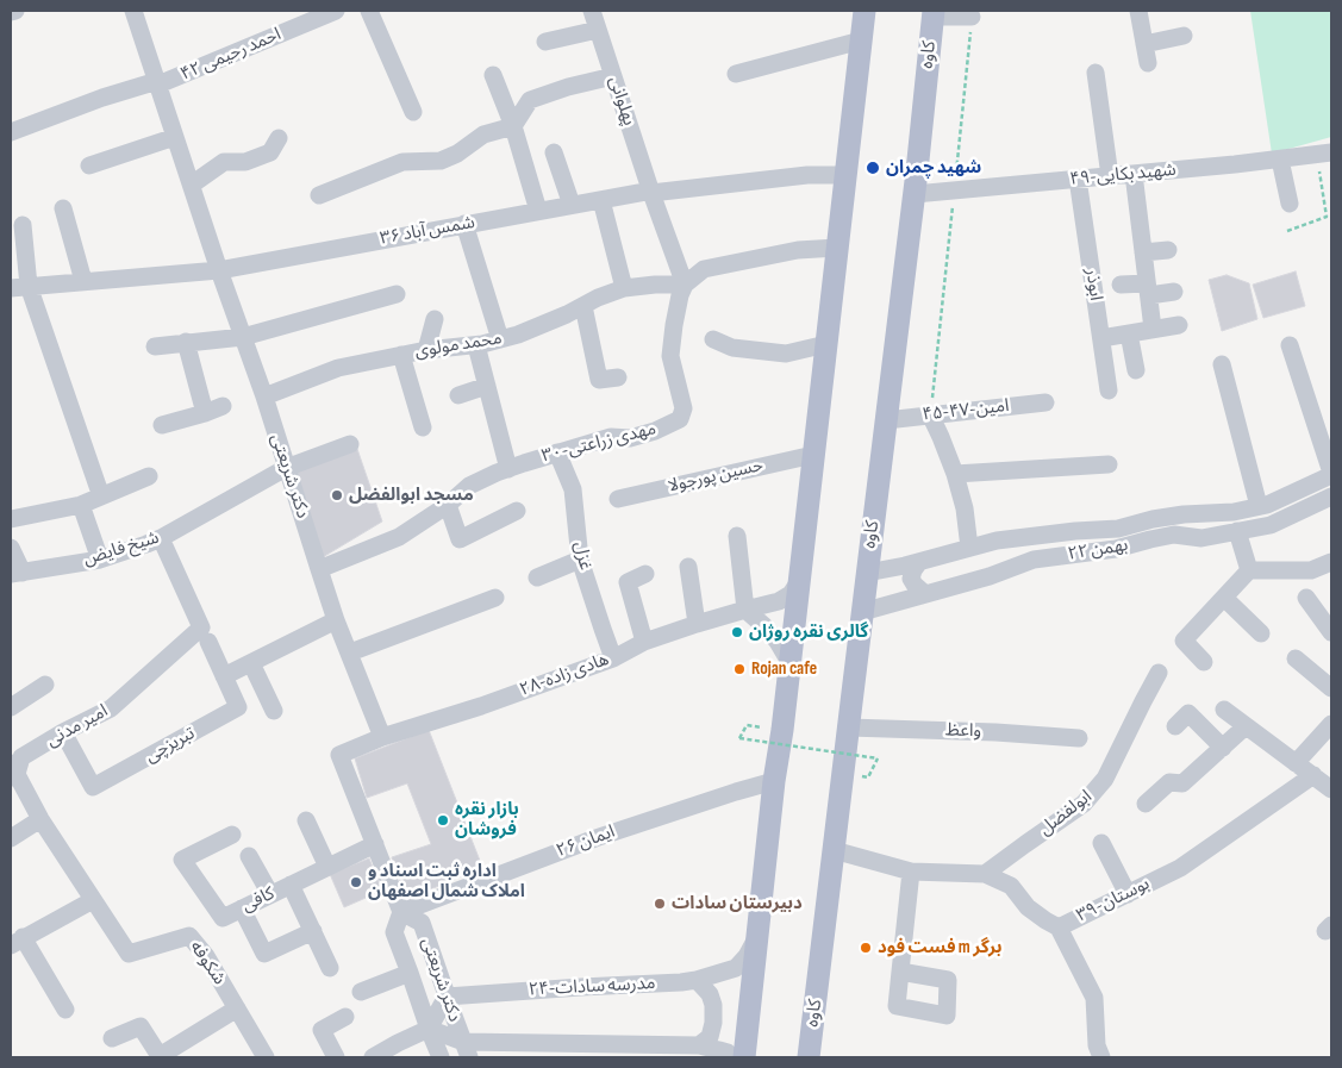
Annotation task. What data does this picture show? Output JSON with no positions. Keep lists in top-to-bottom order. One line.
{"streets":{"main road":["کاوه"],"street":["۴۲ احمد رحیمی","پهلوانی","۴۹-شهید بکایی","شمس آباد ۳۶","ابوذر","محمد مولوی","۴۵-۴۷-امین","۳۰-مهدی زراعتی","دکتر شریعتی","حسین پورجولا","شیخ فایض","۲۲ بهمن","غزل","۲۸-هادی زاده","امیر مدنی","واعظ","تبریزچی","ابولفضل","۲۶ ایمان","کافی","۳۹-بوستان","شکوفه","۲۴-مدرسه سادات"]},"crossings":[["۴۲ احمد رحیمی","دکتر شریعتی"],["کاوه","۴۹-شهید بکایی"],["کاوه","۴۵-۴۷-امین"],["کاوه","۲۲ بهمن"],["کاوه","واعظ"],["کاوه","۳۹-بوستان"],["پهلوانی","شمس آباد ۳۶"],["پهلوانی","محمد مولوی"],["پهلوانی","۳۰-مهدی زراعتی"],["۴۹-شهید بکایی","ابوذر"],["شمس آباد ۳۶","دکتر شریعتی"],["محمد مولوی","۳۰-مهدی زراعتی"],["محمد مولوی","دکتر شریعتی"],["۳۰-مهدی زراعتی","دکتر شریعتی"],["۳۰-مهدی زراعتی","غزل"],["دکتر شریعتی","شیخ فایض"],["دکتر شریعتی","۲۸-هادی زاده"],["دکتر شریعتی","۲۶ ایمان"],["دکتر شریعتی","کافی"],["دکتر شریعتی","۲۴-مدرسه سادات"],["شیخ فایض","تبریزچی"],["غزل","۲۸-هادی زاده"],["امیر مدنی","تبریزچی"],["ابولفضل","۳۹-بوستان"]],"places":["شهید چمران","مسجد ابوالفضل","گالری نقره روژان","Rojan cafe","بازار نقره فروشان","اداره ثبت اسناد و املاک شمال اصفهان","دبیرستان سادات","فست فود m برگر"]}
